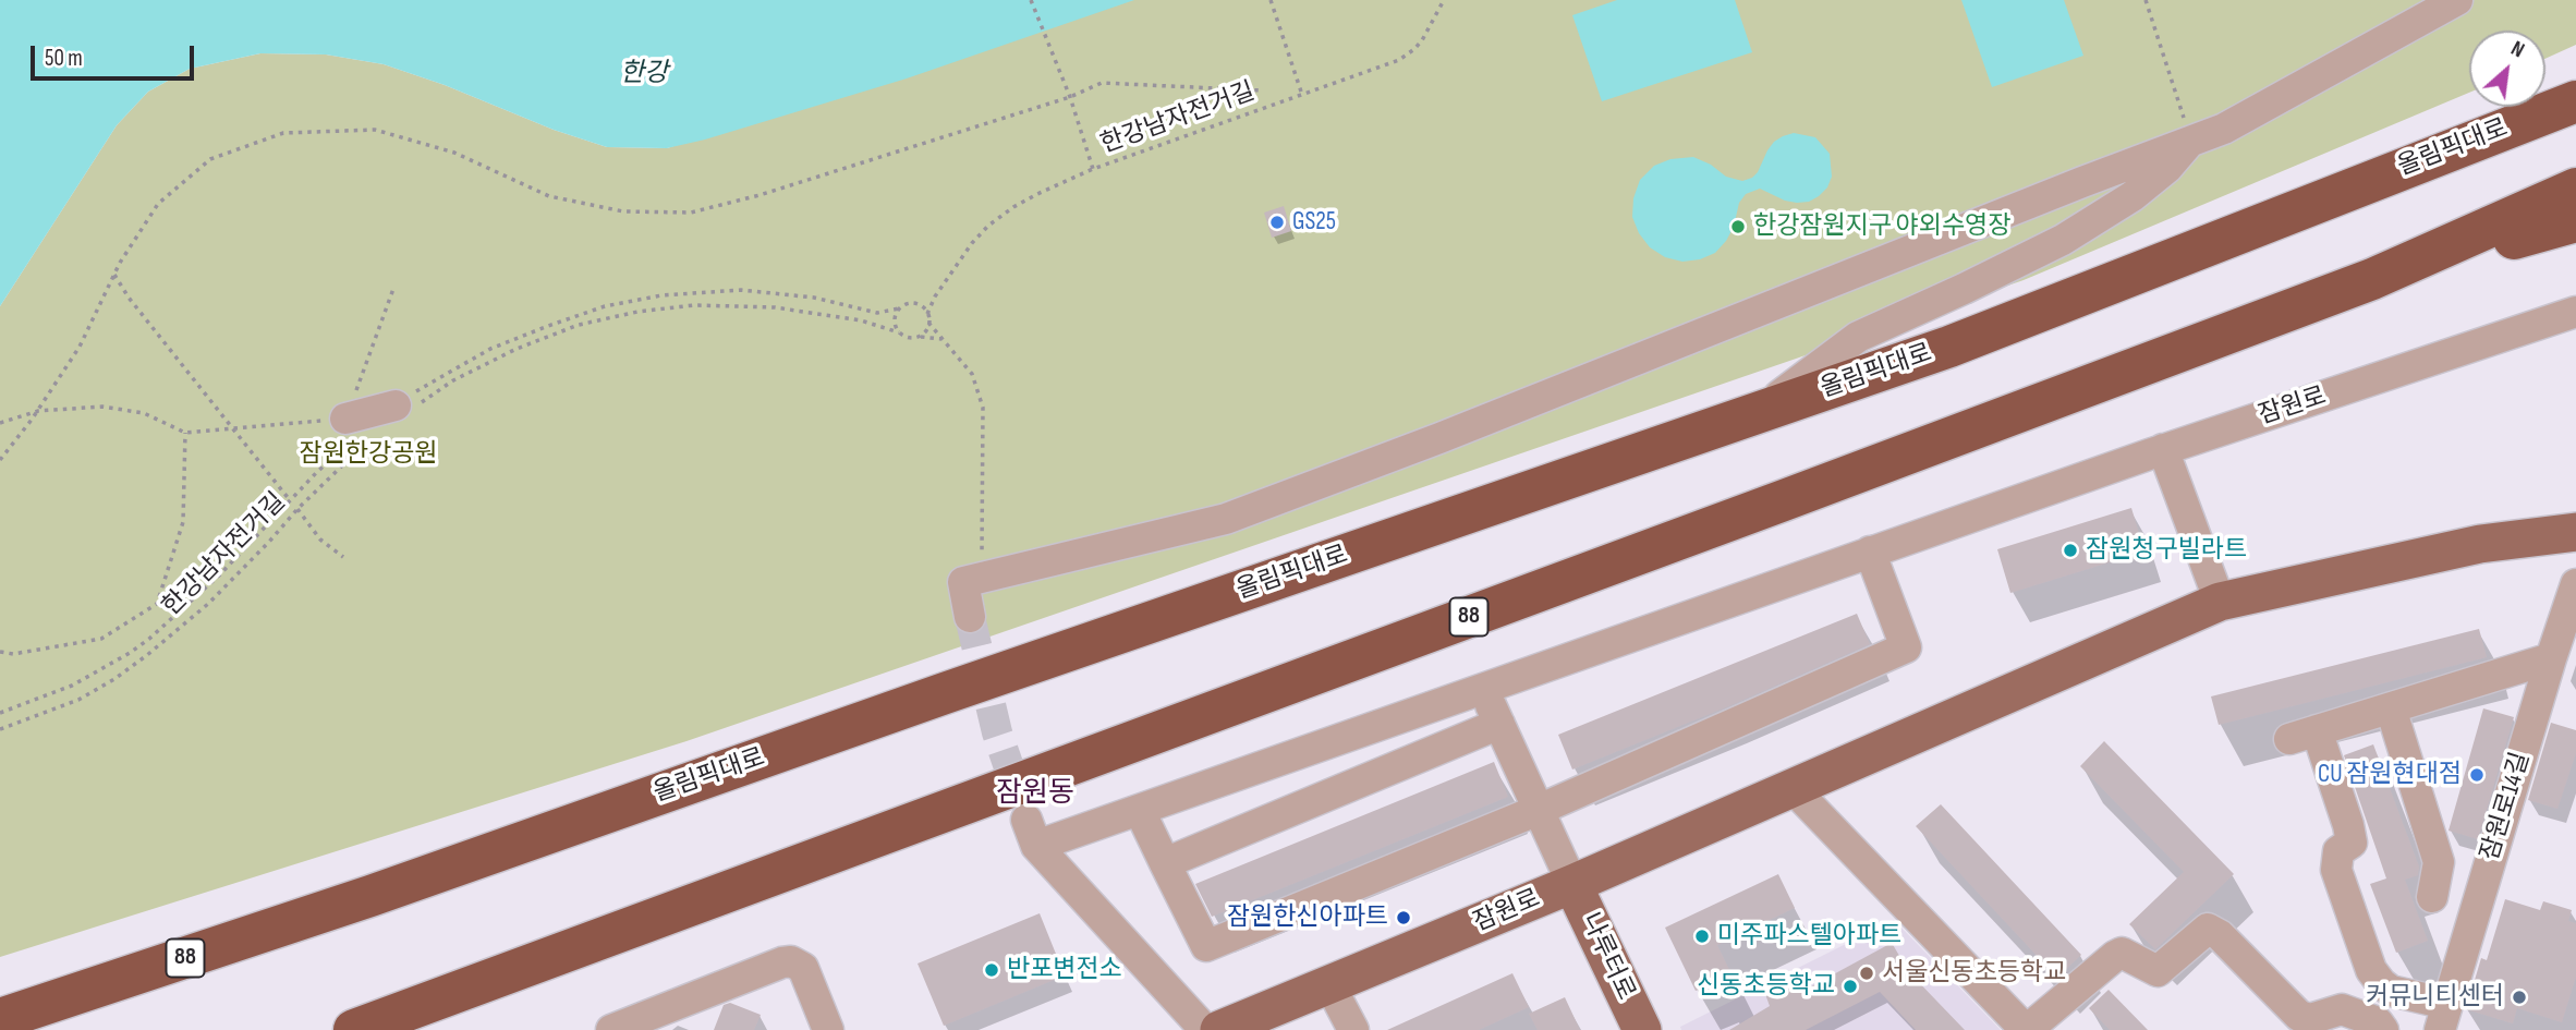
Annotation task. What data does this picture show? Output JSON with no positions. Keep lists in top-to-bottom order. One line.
{"streets":{"highway":["올림픽대로","88"],"main road":["잠원로","나루터로"],"street":["잠원로14길"],"path":["한강남자전거길"]},"crossings":[["잠원로","나루터로"]],"districts":["잠원동"],"water":["한강"],"parks":["잠원한강공원"],"places":["GS25","한강잠원지구 야외수영장","잠원청구빌라트","CU 잠원현대점","잠원한신아파트","미주파스텔아파트","반포변전소","서울신동초등학교","신동초등학교","커뮤니티센터"],"scale_bar":"50 m","north":"top right"}
